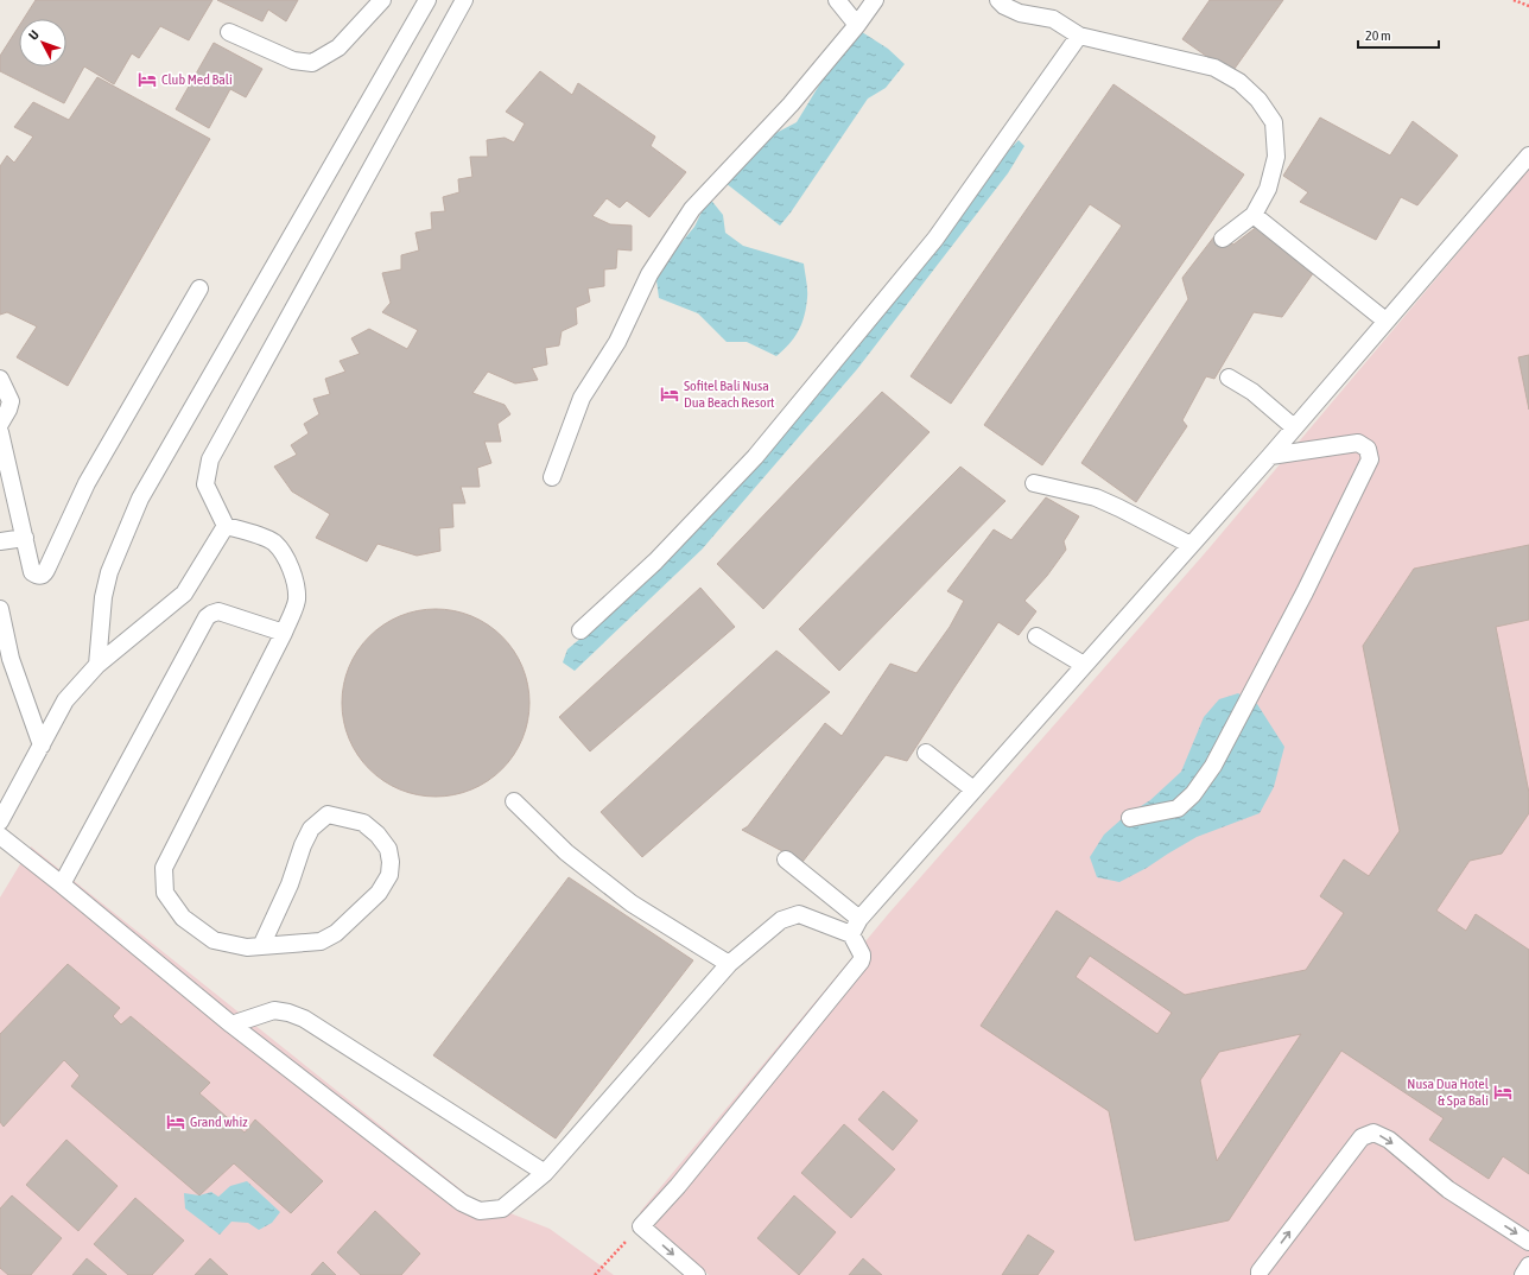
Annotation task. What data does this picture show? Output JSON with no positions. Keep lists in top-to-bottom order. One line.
{"places":{"hotel":["Club Med Bali","Sofitel Bali Nusa Dua Beach Resort","Nusa Dua Hotel & Spa Bali","Grand whiz"]},"scale_bar":"20 m","north":"top left"}
